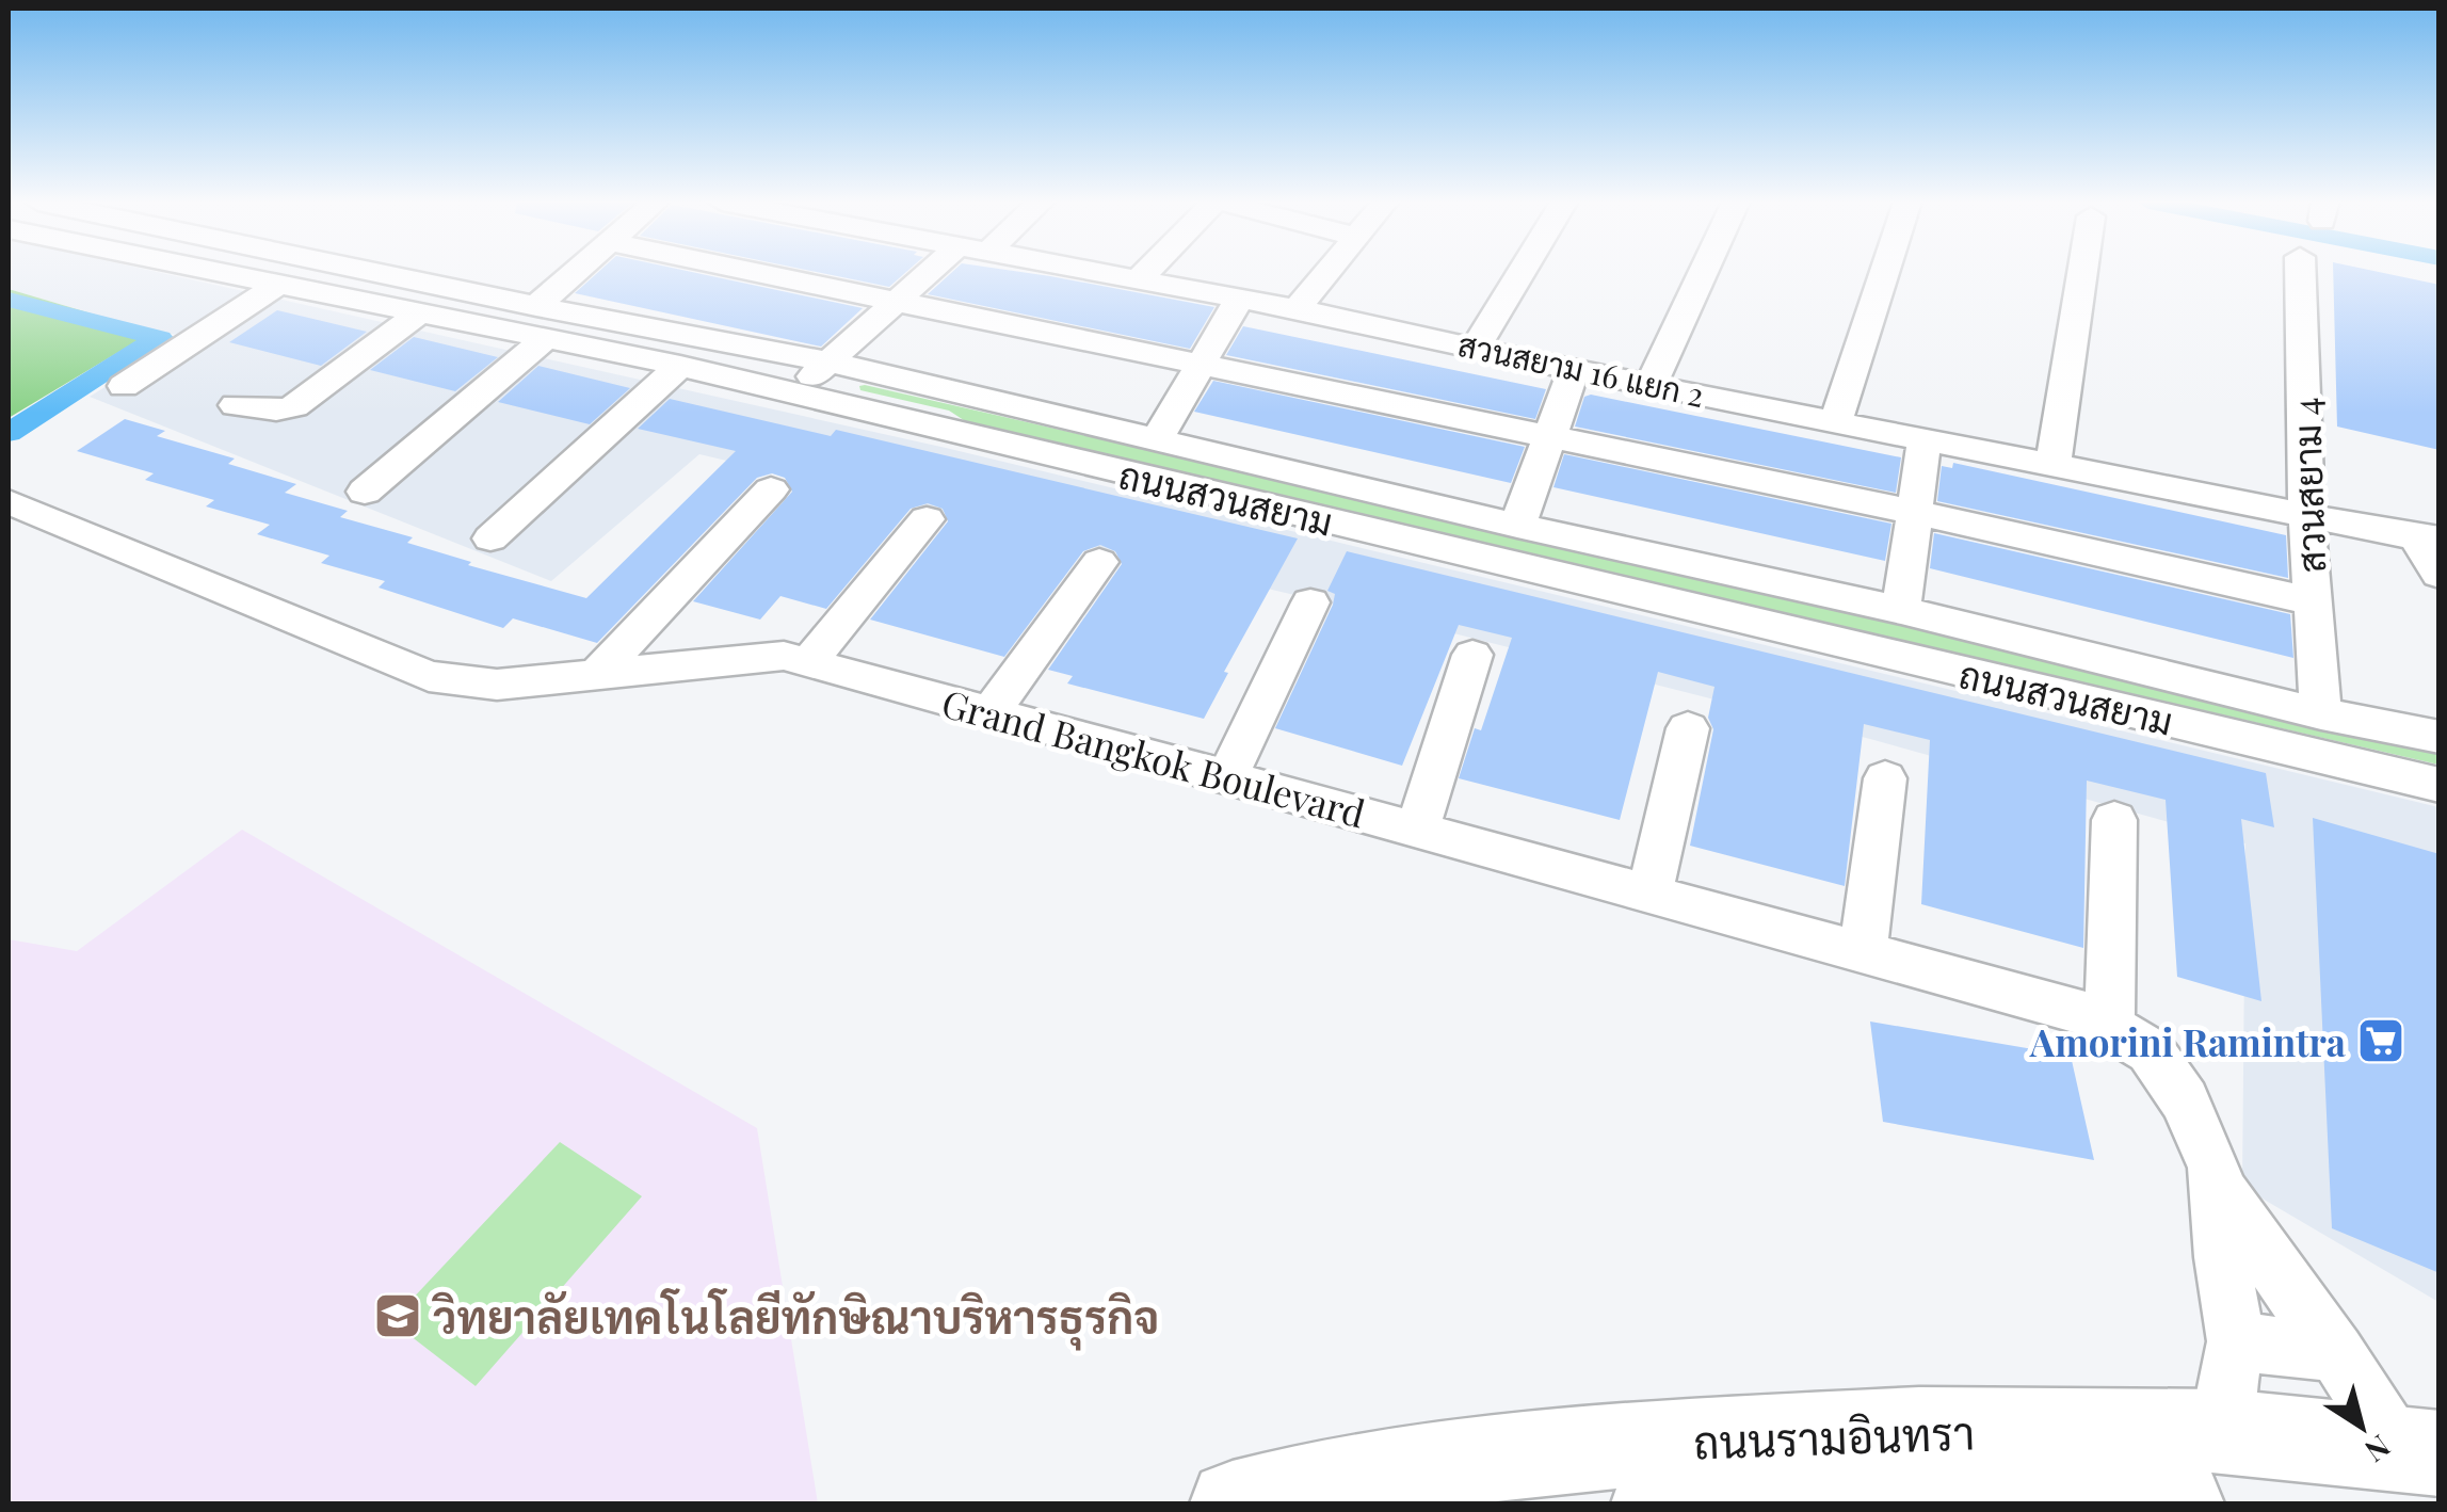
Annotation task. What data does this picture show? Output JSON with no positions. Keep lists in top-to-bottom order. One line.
{"streets":{"highway":["ถนนรามอินทรา"],"street":["สวนสยาม 16 แยก 2","สวนสยาม 4","ถนนสวนสยาม","Grand Bangkok Boulevard"]},"crossings":[["สวนสยาม 16 แยก 2","สวนสยาม 4"],["สวนสยาม 4","ถนนสวนสยาม"],["Grand Bangkok Boulevard","ถนนรามอินทรา"]],"places":{"supermarket":["Amorini Ramintra"],"school or university":["วิทยาลัยเทคโนโลยีทักษิณาบริหารธุรกิจ"]},"north":"bottom right"}
